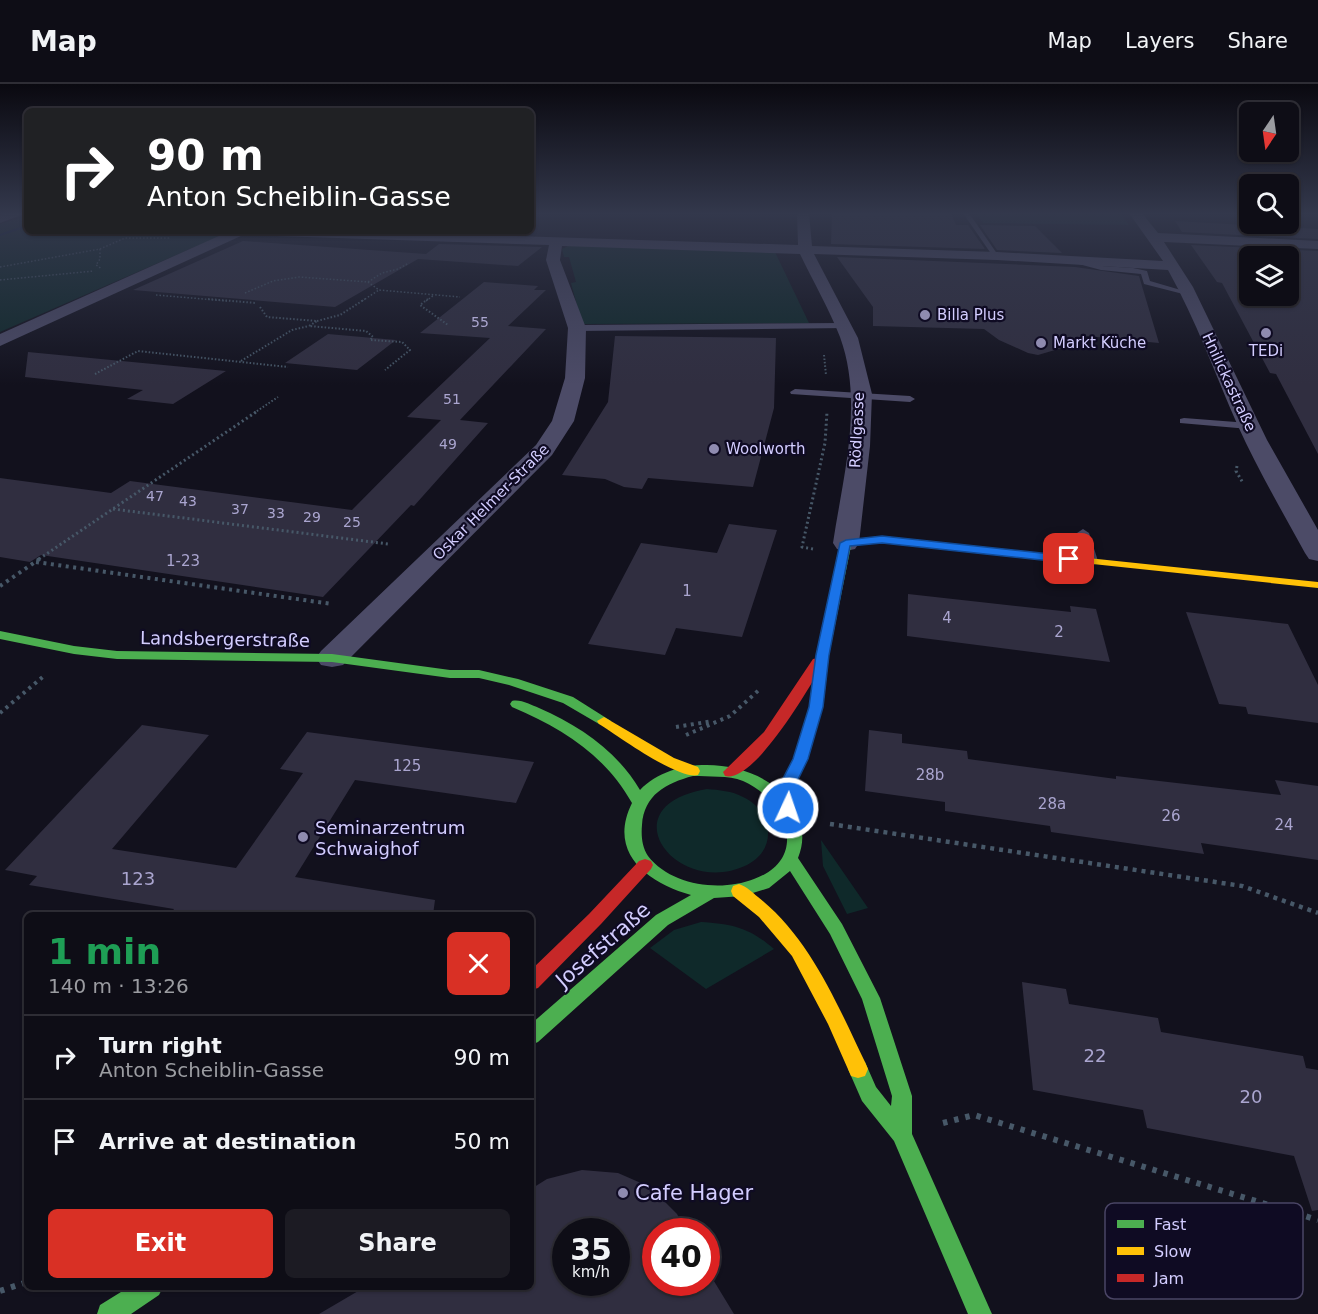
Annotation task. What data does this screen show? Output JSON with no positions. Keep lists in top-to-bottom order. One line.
{"streets":{"street":["Hnilickastraße","Rödlgasse","Oskar Helmer-Straße","Landsbergerstraße","Josefstraße"]},"crossings":[["Rödlgasse","Landsbergerstraße"],["Rödlgasse","Josefstraße"],["Oskar Helmer-Straße","Landsbergerstraße"],["Landsbergerstraße","Josefstraße"]],"places":["Billa Plus","TEDi","Markt Küche","Woolworth","Seminarzentrum Schwaighof","Cafe Hager"],"house_numbers":["55","51","49","47","43","37","33","29","25","1-23","1","4","2","125","28b","28a","26","24","123","22","20"],"legend":["Fast","Slow","Jam"],"north":"bottom","page":{"header":"Map","nav":["Map","Layers","Share"],"turn":["90 m","Anton Scheiblin-Gasse"],"heading":["1 min","140 m · 13:26"],"list":[{"name":"Turn right","note":"Anton Scheiblin-Gasse","value":"90 m"},{"name":"Arrive at destination","value":"50 m"}],"buttons":["Exit","Share"],"speed":"35 km/h","limit":"40"}}
